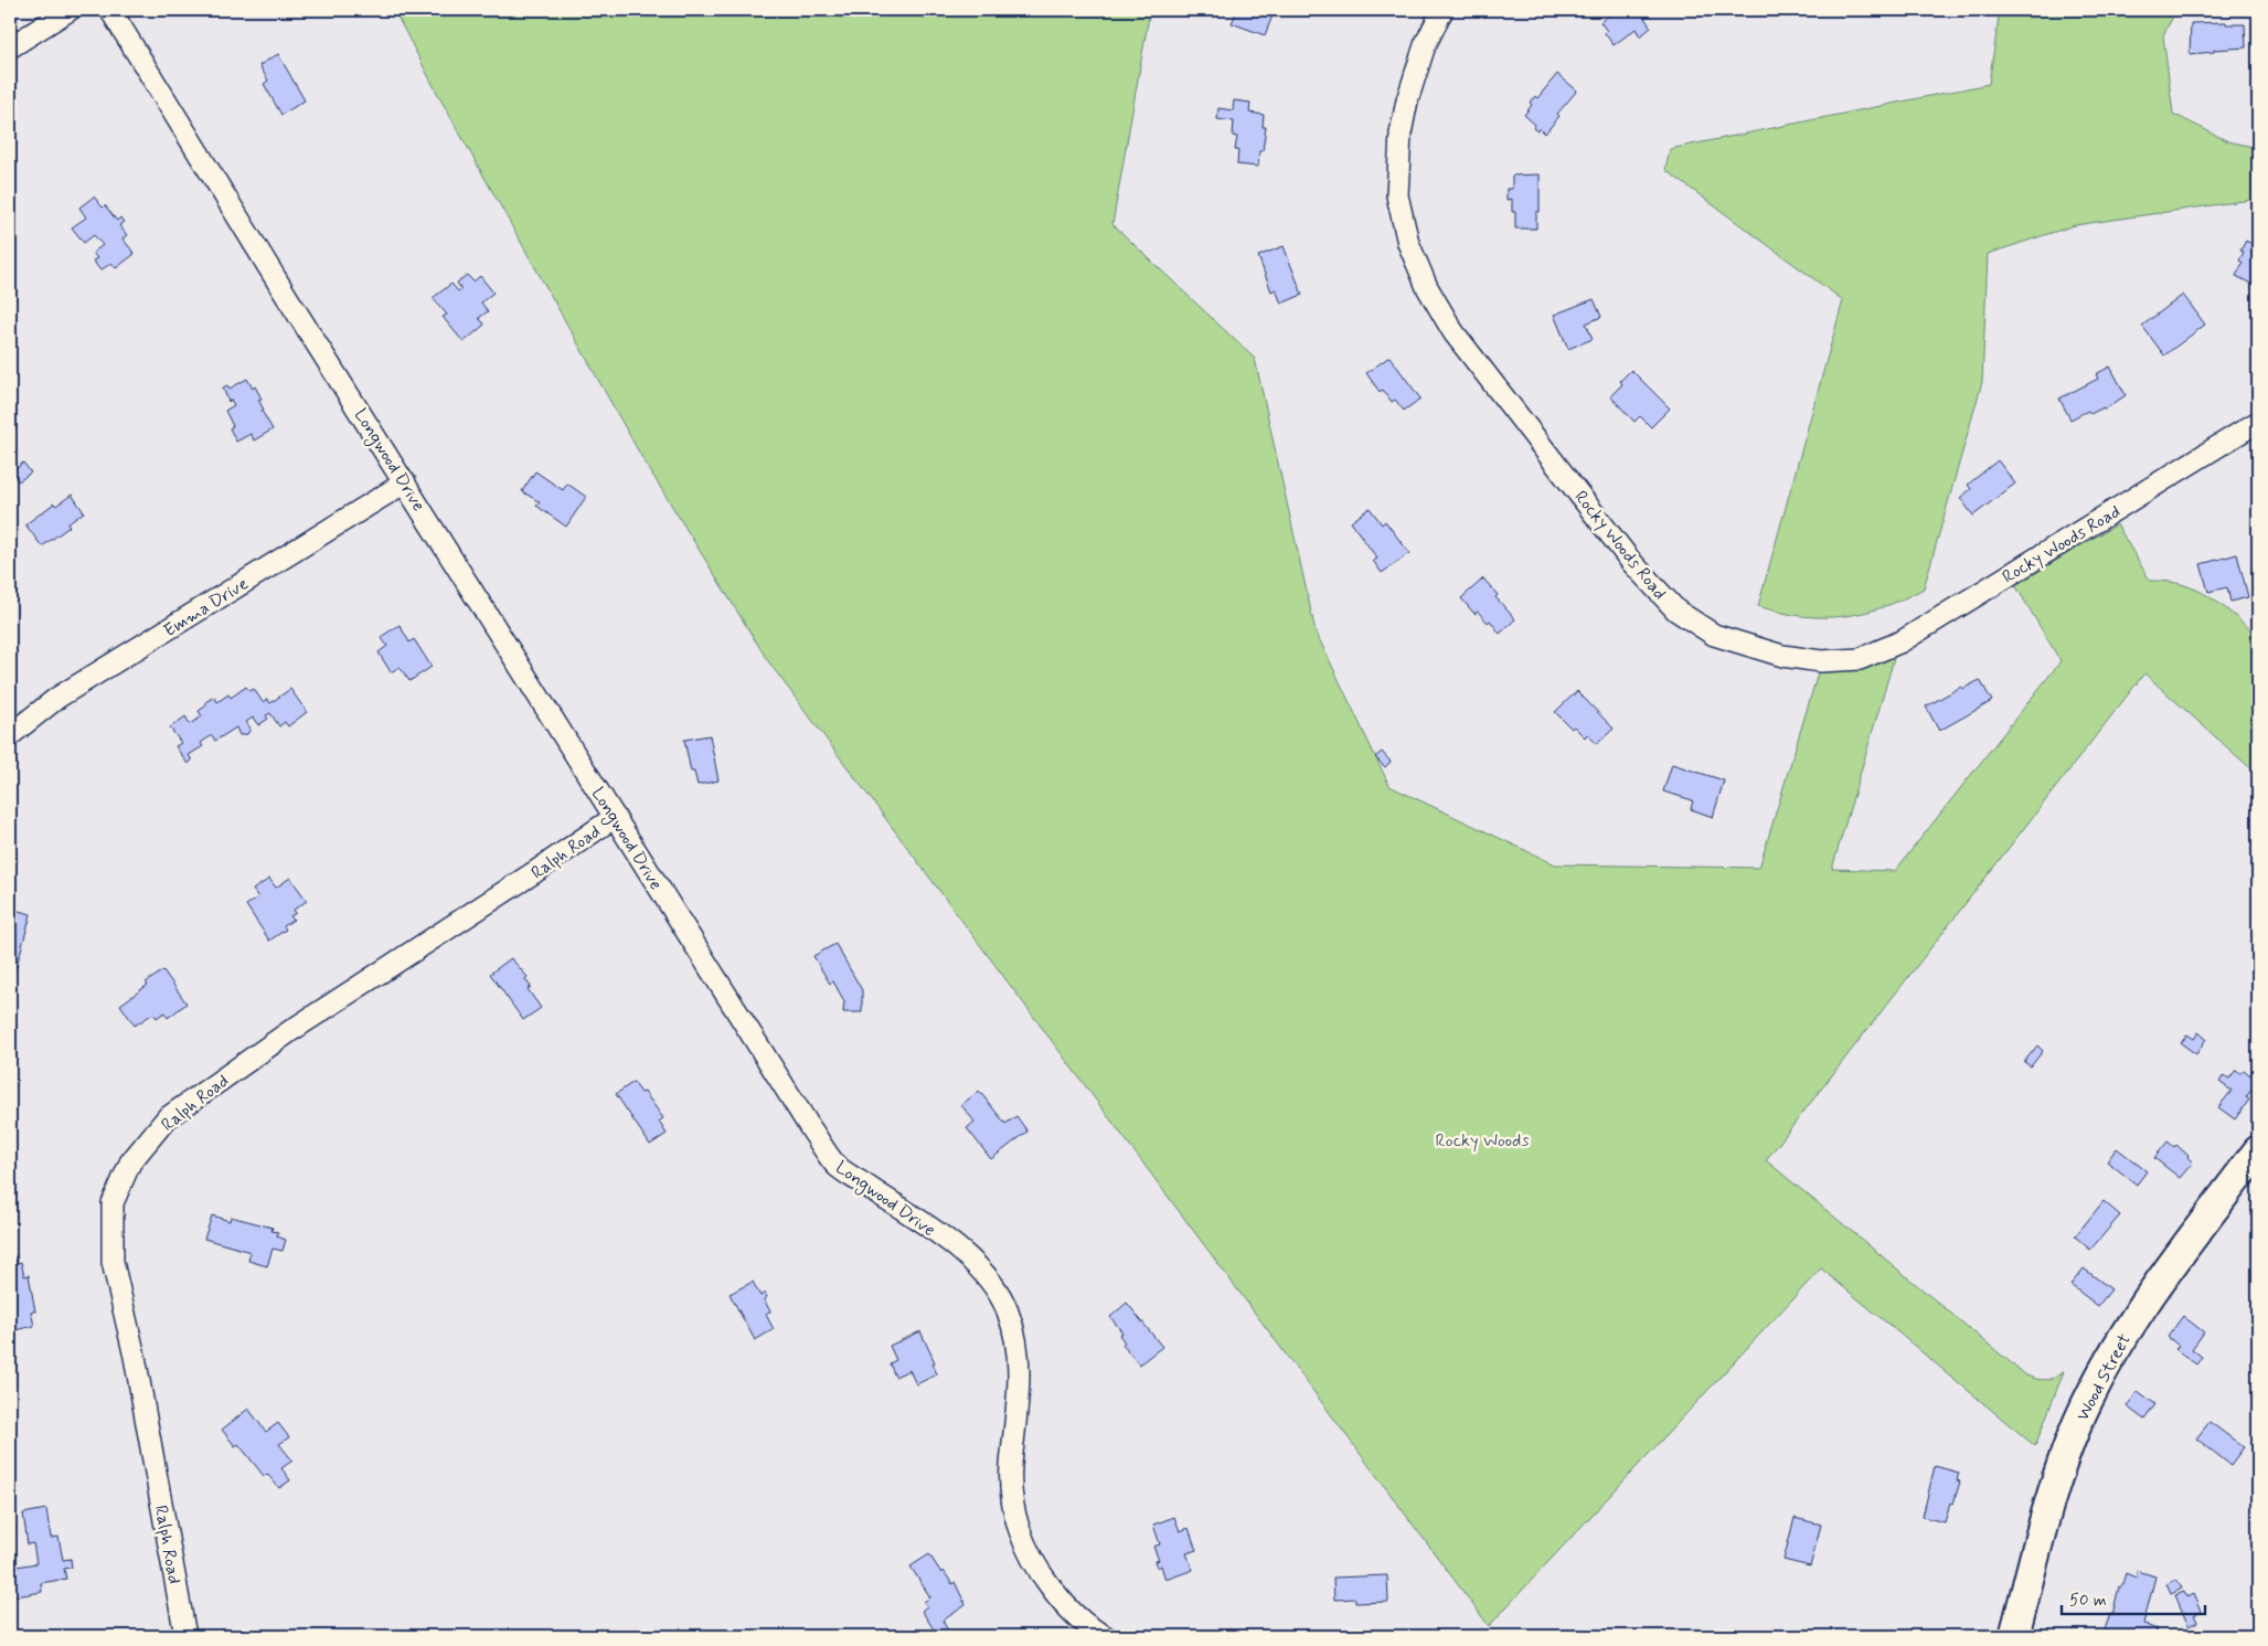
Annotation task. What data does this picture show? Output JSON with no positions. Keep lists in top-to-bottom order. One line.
{"streets":{"main road":["Wood Street"],"street":["Longwood Drive","Rocky Woods Road","Emma Drive","Ralph Road"]},"crossings":[["Longwood Drive","Emma Drive"],["Longwood Drive","Ralph Road"]],"parks":["Rocky Woods"],"scale_bar":"50 m"}
